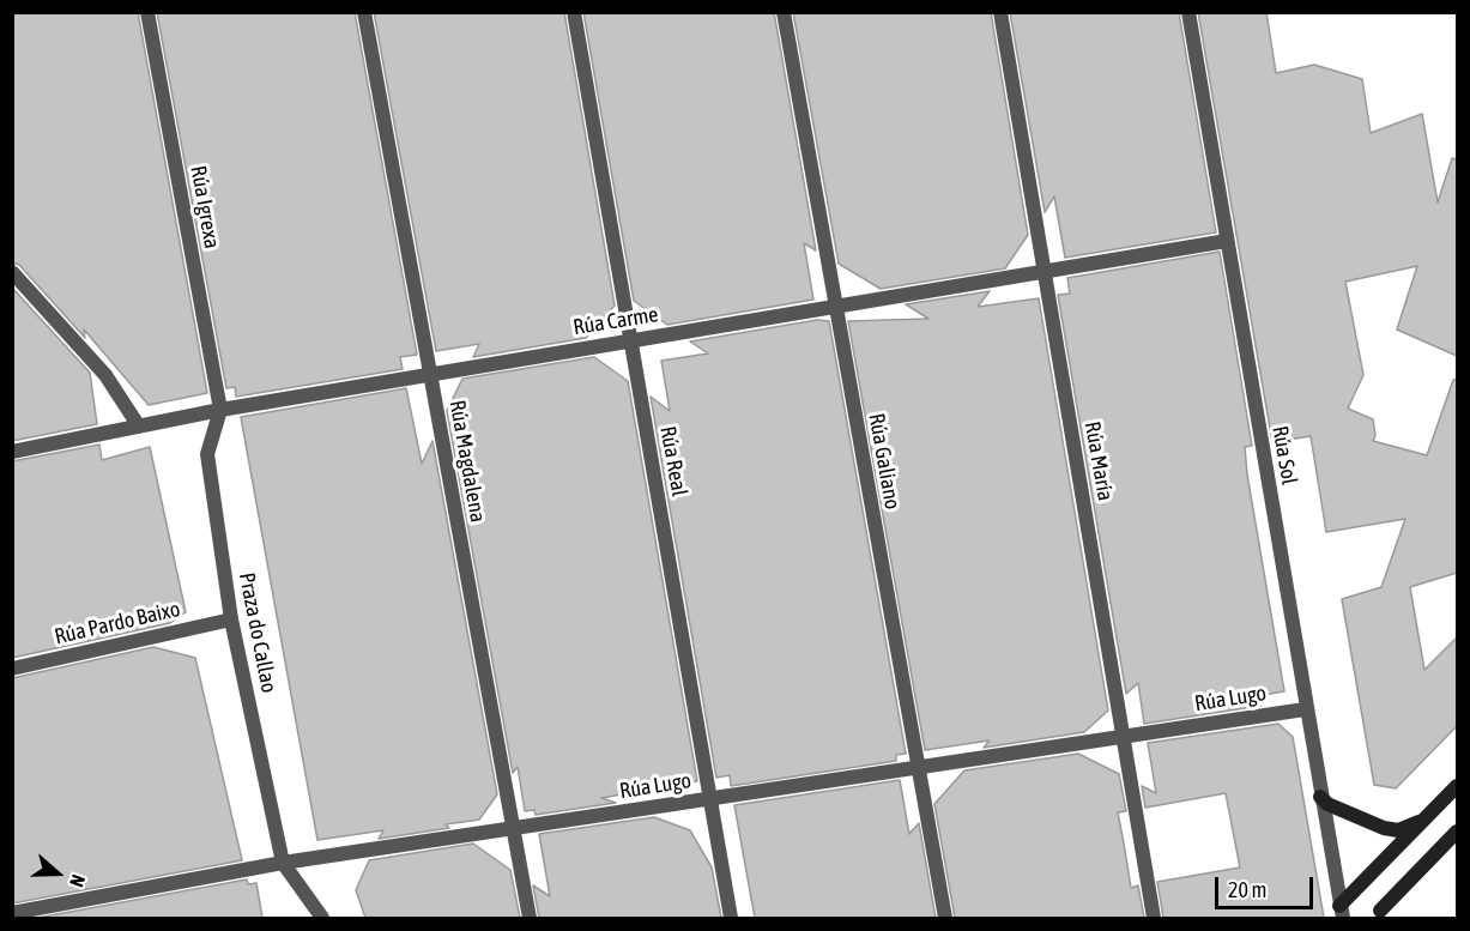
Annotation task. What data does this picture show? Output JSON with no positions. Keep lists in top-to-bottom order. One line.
{"streets":{"street":["Rúa Igrexa","Rúa Carme","Rúa Sol","Rúa Magdalena","Rúa Real","Rúa Galiano","Rúa María","Rúa Pardo Baixo","Praza do Callao","Rúa Lugo"]},"crossings":[["Rúa Igrexa","Rúa Carme"],["Rúa Igrexa","Praza do Callao"],["Rúa Carme","Rúa Sol"],["Rúa Carme","Rúa Magdalena"],["Rúa Carme","Rúa Real"],["Rúa Carme","Rúa Galiano"],["Rúa Carme","Rúa María"],["Rúa Carme","Praza do Callao"],["Rúa Sol","Rúa Lugo"],["Rúa Magdalena","Rúa Lugo"],["Rúa Real","Rúa Lugo"],["Rúa Galiano","Rúa Lugo"],["Rúa María","Rúa Lugo"],["Rúa Pardo Baixo","Praza do Callao"],["Praza do Callao","Rúa Lugo"]],"scale_bar":"20 m","north":"right"}
